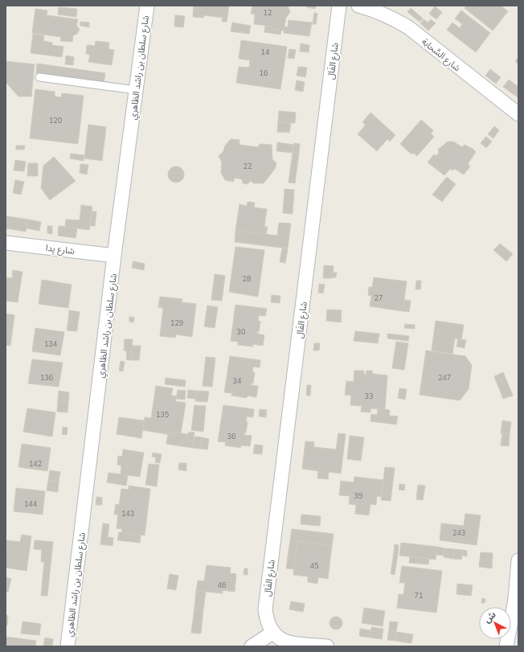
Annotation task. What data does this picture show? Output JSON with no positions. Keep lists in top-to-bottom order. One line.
{"streets":{"street":["شارع السَّحابة","شارع الفَال","شارع سلطان بن راشد الظاهري","شارع يِدا"]},"crossings":[["شارع سلطان بن راشد الظاهري","شارع يِدا"]],"house_numbers":["12","14","16","120","22","28","27","129","30","134","136","247","34","33","135","36","142","39","144","143","243","45","46","71"],"north":"top left"}
